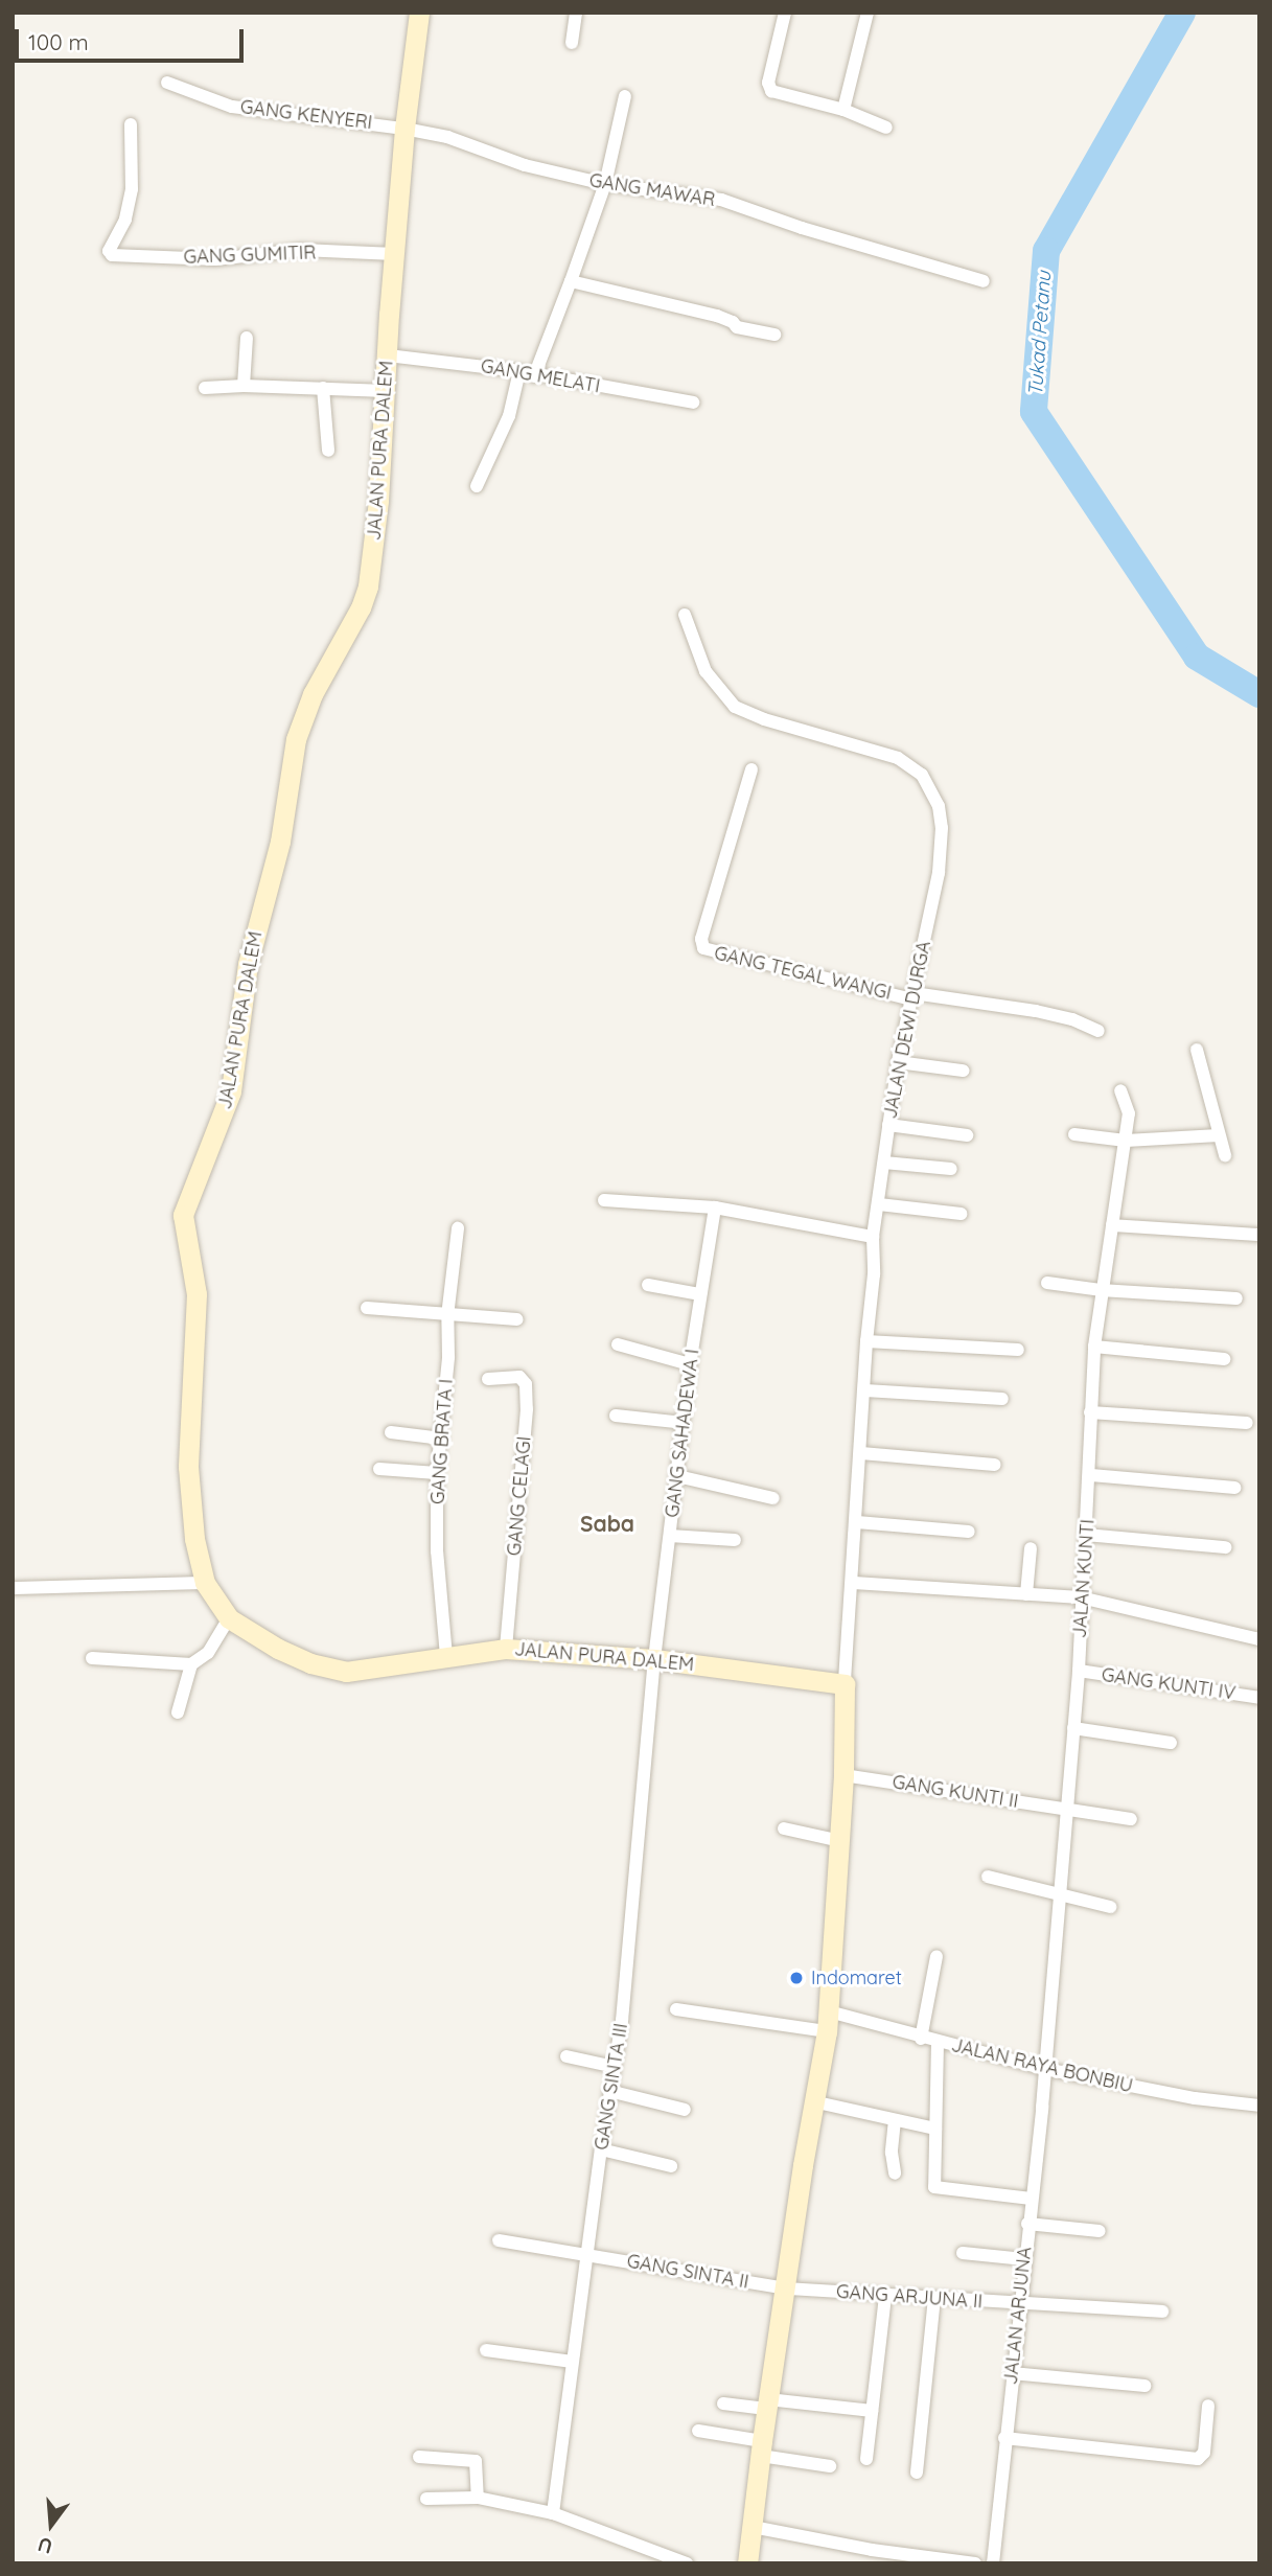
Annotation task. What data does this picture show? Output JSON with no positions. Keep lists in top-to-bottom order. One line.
{"streets":{"street":["GANG KENYERI","GANG MAWAR","GANG GUMITIR","GANG MELATI","JALAN PURA DALEM","GANG TEGAL WANGI","JALAN DEWI DURGA","GANG SAHADEWA I","GANG BRATA I","GANG CELAGI","JALAN KUNTI","GANG KUNTI IV","GANG KUNTI II","JALAN RAYA BONBIU","GANG SINTA III","GANG SINTA II","GANG ARJUNA II","JALAN ARJUNA"]},"crossings":[["GANG KENYERI","GANG MAWAR"],["GANG KENYERI","JALAN PURA DALEM"],["GANG MAWAR","JALAN PURA DALEM"],["GANG GUMITIR","JALAN PURA DALEM"],["GANG MELATI","JALAN PURA DALEM"],["JALAN PURA DALEM","JALAN DEWI DURGA"],["JALAN PURA DALEM","GANG SAHADEWA I"],["JALAN PURA DALEM","GANG BRATA I"],["JALAN PURA DALEM","GANG CELAGI"],["JALAN PURA DALEM","GANG SINTA III"],["GANG TEGAL WANGI","JALAN DEWI DURGA"],["GANG SAHADEWA I","GANG SINTA III"],["JALAN KUNTI","GANG KUNTI IV"],["JALAN KUNTI","GANG KUNTI II"],["JALAN KUNTI","JALAN RAYA BONBIU"],["JALAN KUNTI","JALAN ARJUNA"],["JALAN RAYA BONBIU","JALAN ARJUNA"],["GANG SINTA III","GANG SINTA II"],["GANG SINTA II","GANG ARJUNA II"],["GANG ARJUNA II","JALAN ARJUNA"]],"districts":["Saba"],"water":["Tukad Petanu"],"places":["Indomaret"],"scale_bar":"100 m","north":"bottom"}
